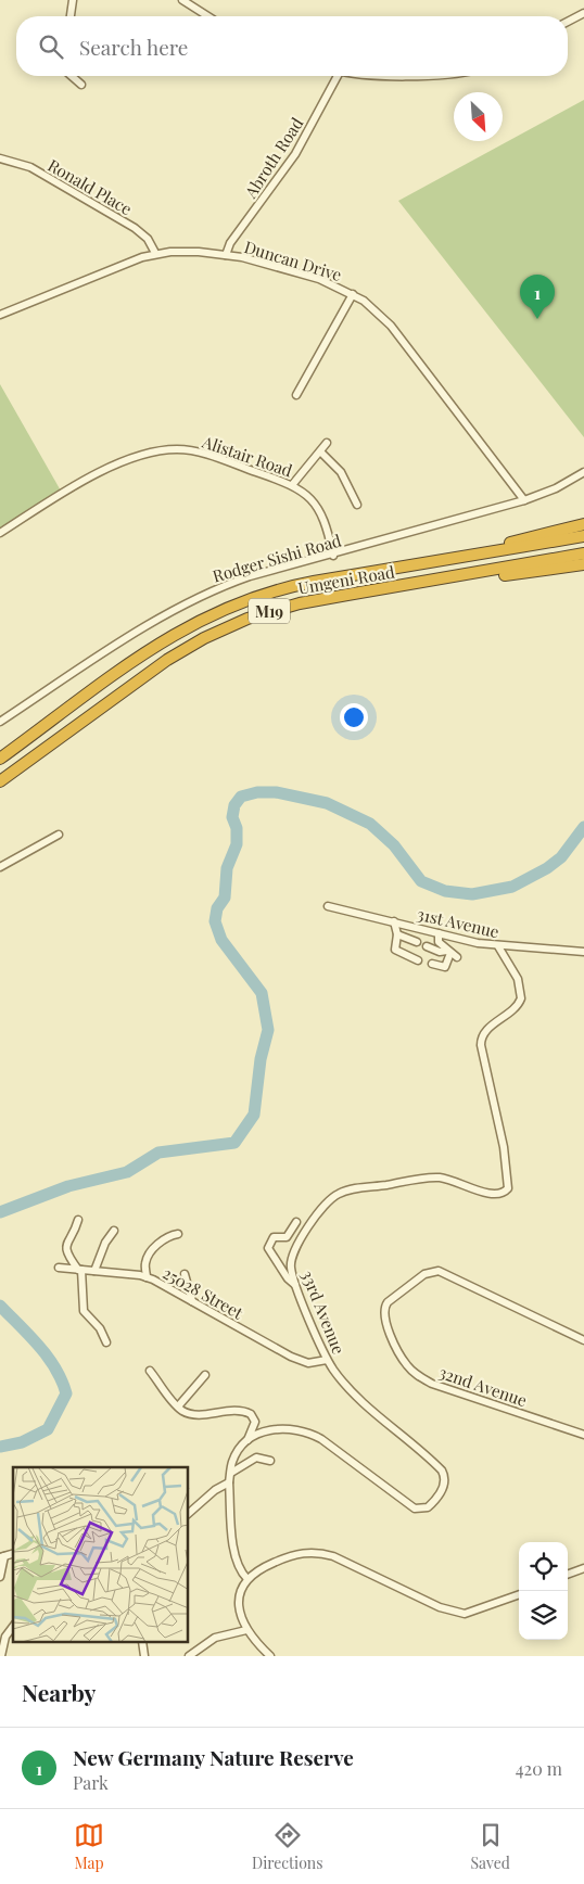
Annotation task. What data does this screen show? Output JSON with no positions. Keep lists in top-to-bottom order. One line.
{"streets":{"highway":["Umgeni Road","M19"],"street":["Abroth Road","Ronald Place","Duncan Drive","Alistair Road","Rodger Sishi Road","31st Avenue","25028 Street","33rd Avenue","32nd Avenue"]},"crossings":[["Abroth Road","Duncan Drive"],["Ronald Place","Duncan Drive"],["Duncan Drive","Rodger Sishi Road"],["Alistair Road","Rodger Sishi Road"],["31st Avenue","33rd Avenue"],["25028 Street","33rd Avenue"]],"north":"bottom right","page":{"search":"Search here","pins":"1","heading":"Nearby","list":[{"mark":"1","name":"New Germany Nature Reserve","note":"Park","value":"420 m"}],"nav":["Map","Directions","Saved"]}}
